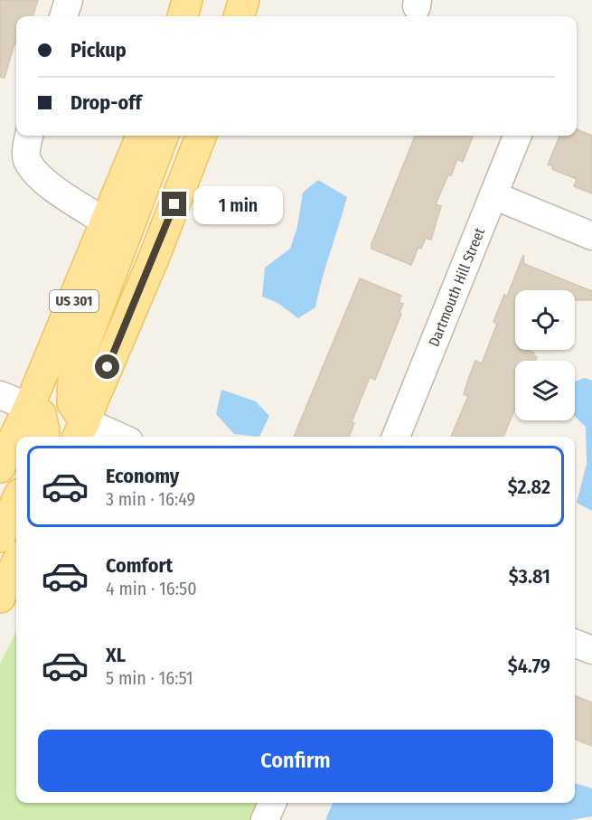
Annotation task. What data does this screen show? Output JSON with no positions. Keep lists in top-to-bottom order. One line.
{"streets":{"main road":["US 301"],"street":["Dartmouth Hill Street"]},"page":{"banner":["Pickup","Drop-off"],"bubble":"1 min","list":[{"name":"Economy","note":"3 min · 16:49","value":"$2.82"},{"name":"Comfort","note":"4 min · 16:50","value":"$3.81"},{"name":"XL","note":"5 min · 16:51","value":"$4.79"}],"buttons":"Confirm"}}
